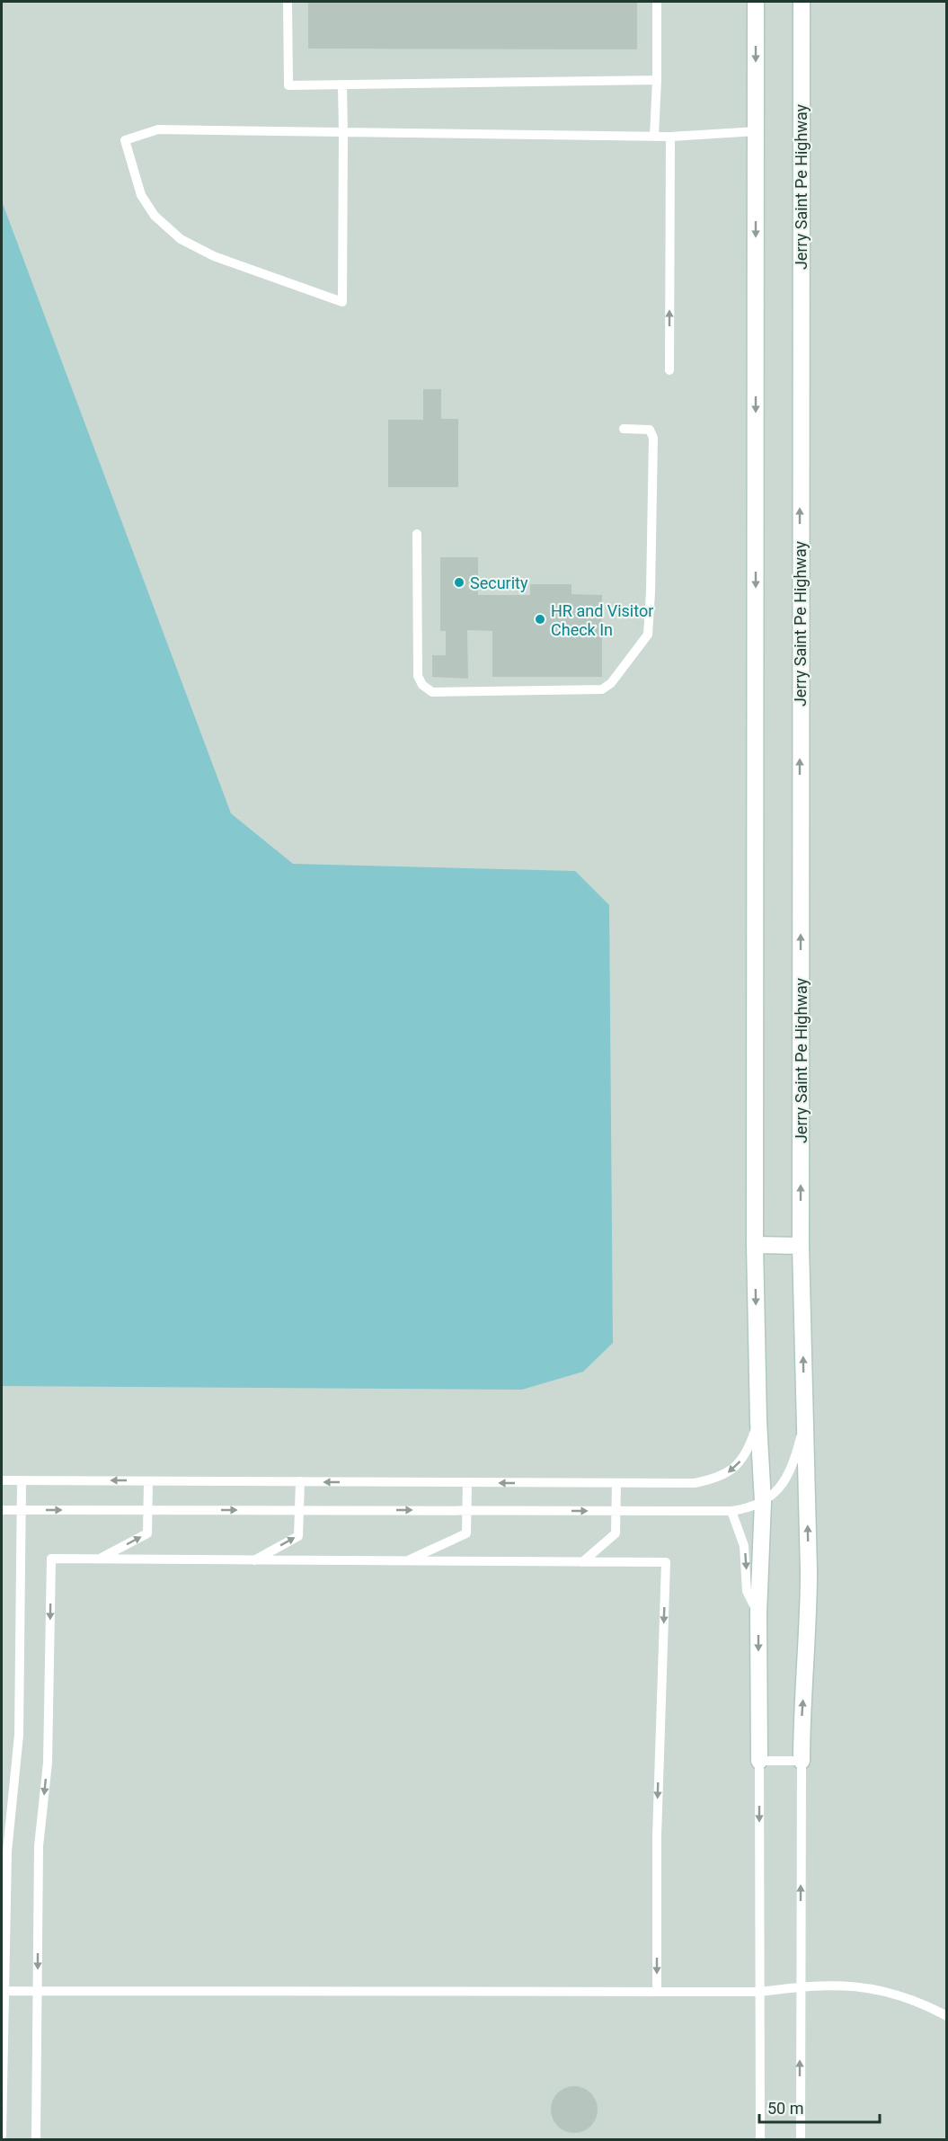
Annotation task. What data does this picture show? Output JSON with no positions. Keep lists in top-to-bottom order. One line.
{"streets":{"main road":["Jerry Saint Pe Highway"]},"places":["Security","HR and Visitor Check In"],"scale_bar":"50 m"}
